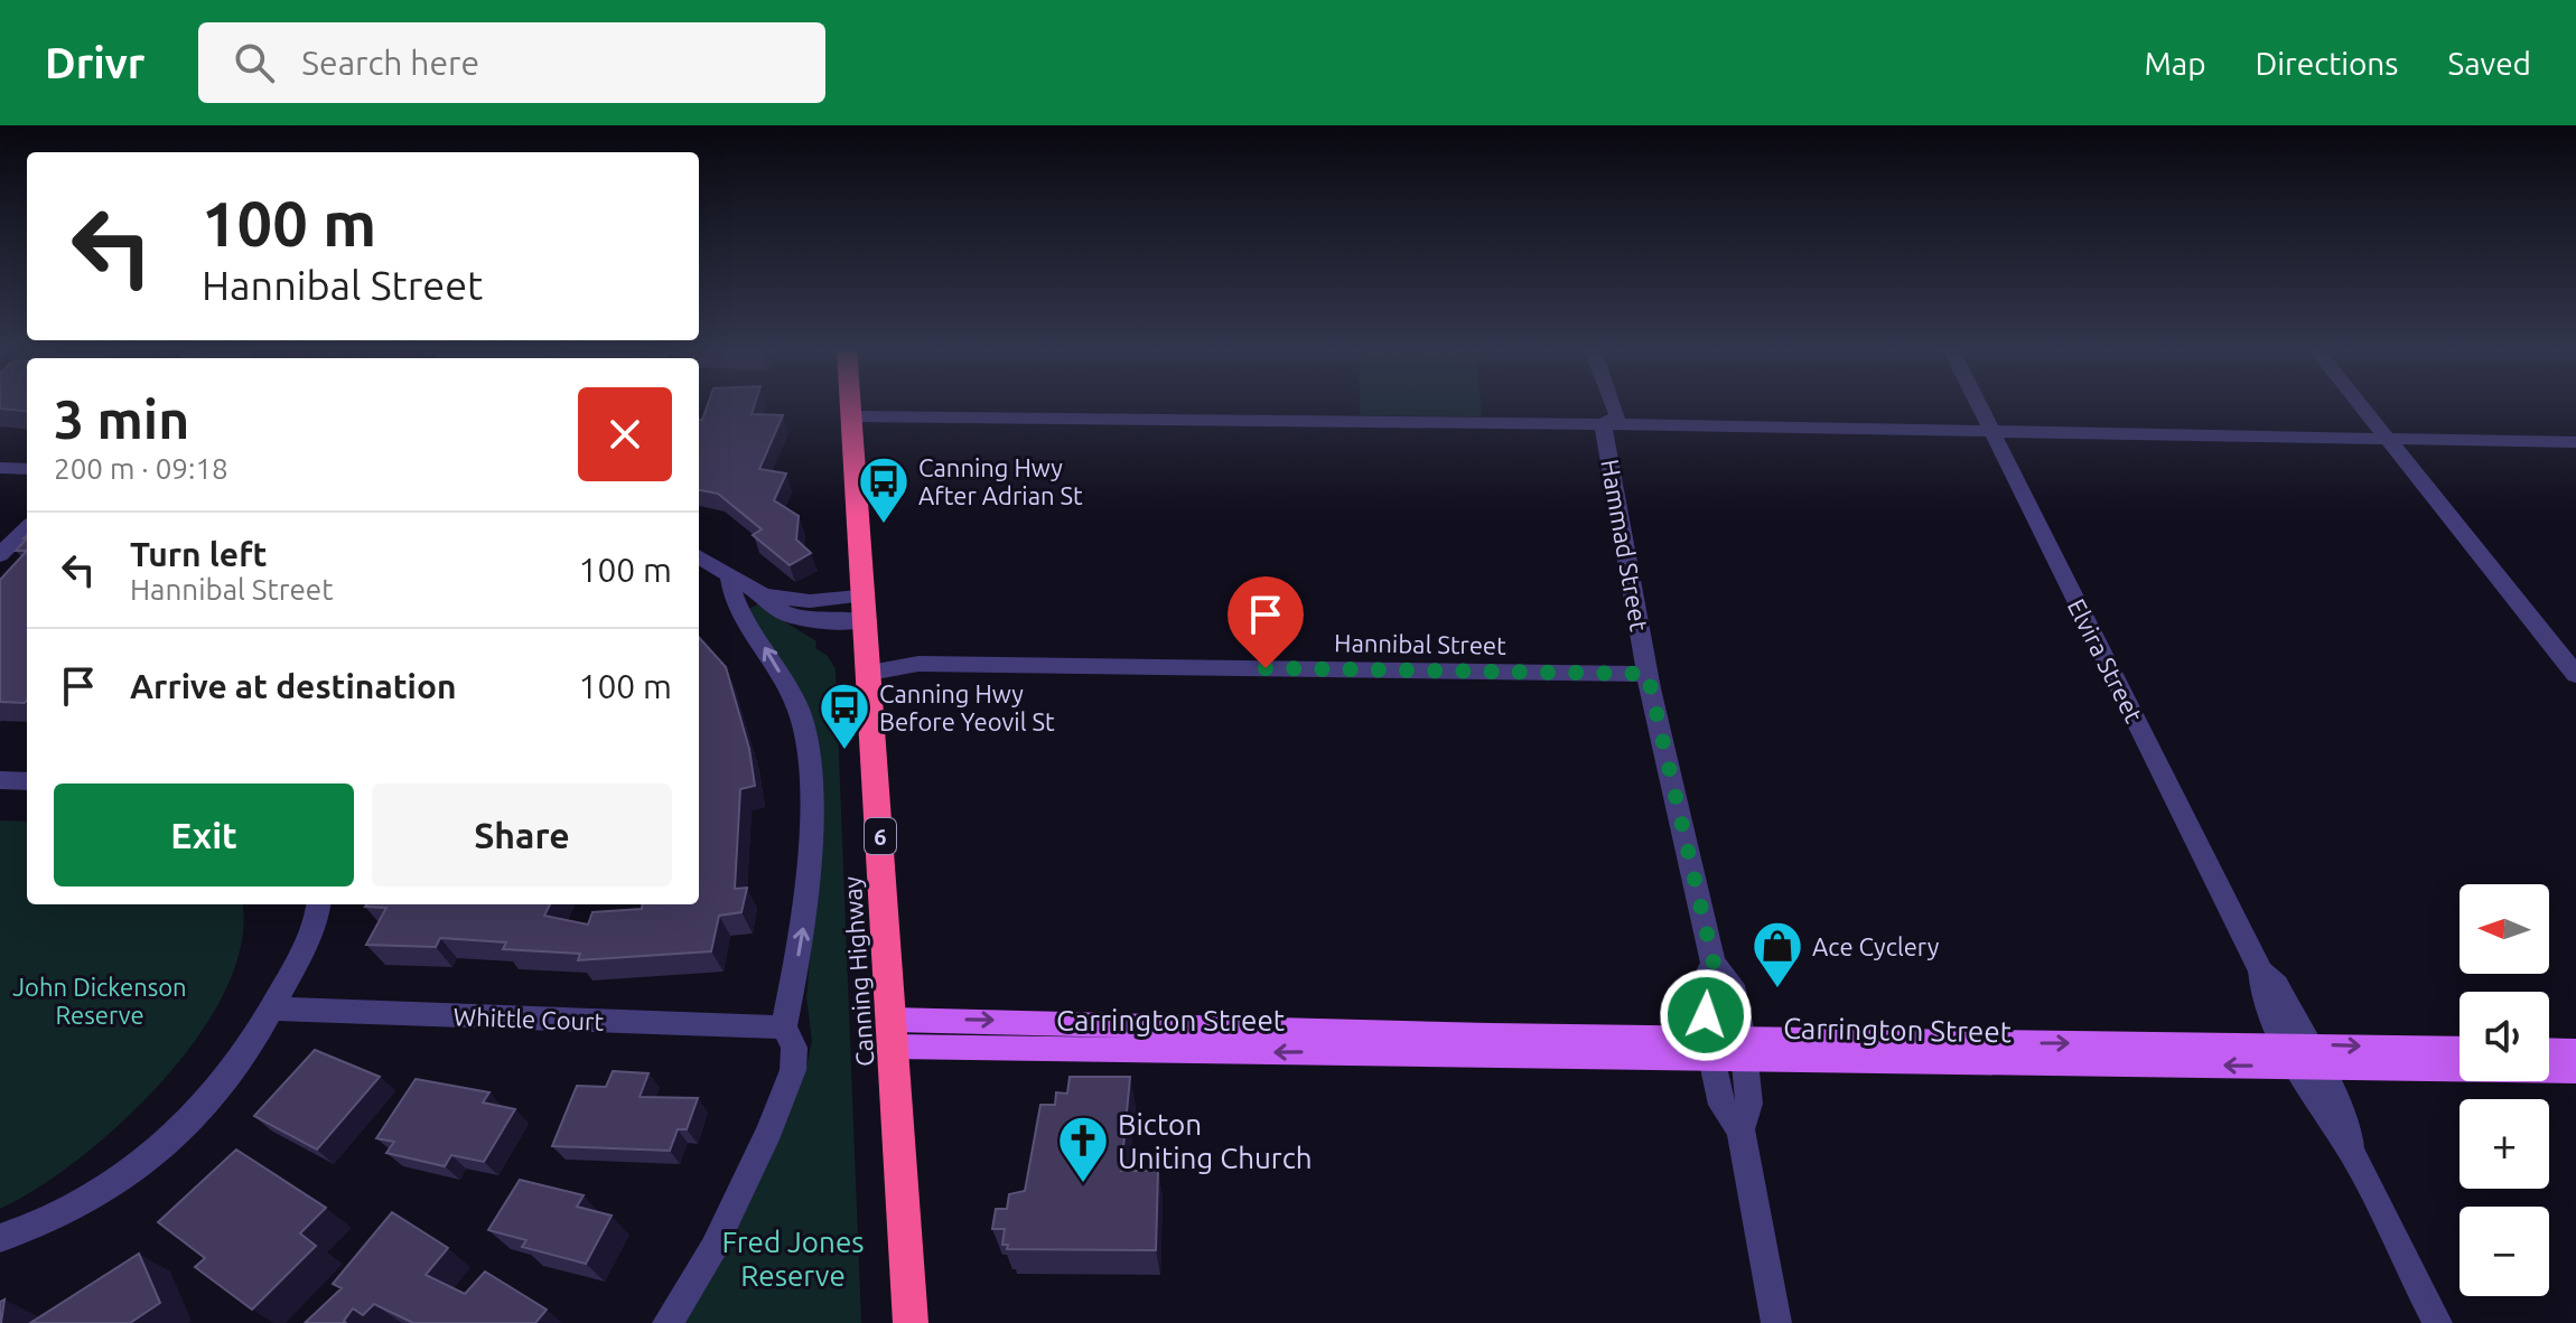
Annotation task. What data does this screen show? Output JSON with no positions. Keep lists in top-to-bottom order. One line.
{"streets":{"highway":["6","Canning Highway"],"main road":["Carrington Street"],"street":["Hammad Street","Hannibal Street","Elvira Street","Whittle Court"]},"crossings":[["Hammad Street","Hannibal Street"],["Hammad Street","Carrington Street"],["Hannibal Street","Canning Highway"],["Elvira Street","Carrington Street"],["Canning Highway","Carrington Street"]],"parks":["John Dickenson Reserve","Fred Jones Reserve"],"places":{"bus stop":["Canning Hwy After Adrian St","Canning Hwy Before Yeovil St"],"shop":["Ace Cyclery"],"church":["Bicton Uniting Church"]},"north":"left","page":{"header":"Drivr","search":"Search here","nav":["Map","Directions","Saved"],"turn":["100 m","Hannibal Street"],"heading":["3 min","200 m · 09:18"],"list":[{"name":"Turn left","note":"Hannibal Street","value":"100 m"},{"name":"Arrive at destination","value":"100 m"}],"buttons":["Exit","Share"],"map_buttons":["+","−"]}}
